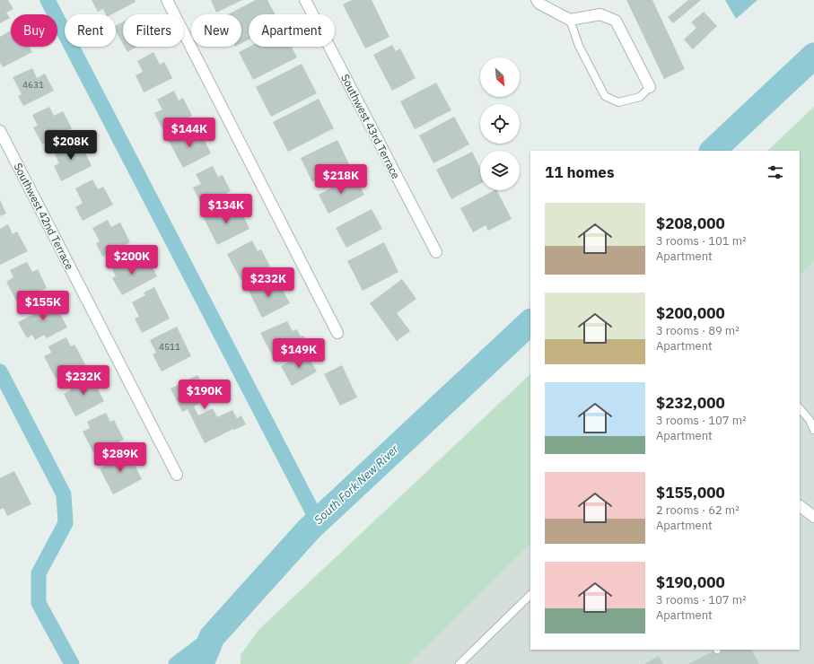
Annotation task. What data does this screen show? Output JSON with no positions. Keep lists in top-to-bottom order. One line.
{"streets":{"street":["Southwest 43rd Terrace","Southwest 42nd Terrace"]},"water":["South Fork New River"],"house_numbers":["4631","4511"],"north":"bottom right","page":{"chip":["Buy","Rent","Filters","New","Apartment"],"price":["$144K","$208K","$218K","$134K","$200K","$232K","$155K","$149K","$232K","$190K","$289K"],"heading":"11 homes","list":[{"name":"$208,000","note":"3 rooms · 101 m² · Apartment"},{"name":"$200,000","note":"3 rooms · 89 m² · Apartment"},{"name":"$232,000","note":"3 rooms · 107 m² · Apartment"},{"name":"$155,000","note":"2 rooms · 62 m² · Apartment"},{"name":"$190,000","note":"3 rooms · 107 m² · Apartment"}]}}
